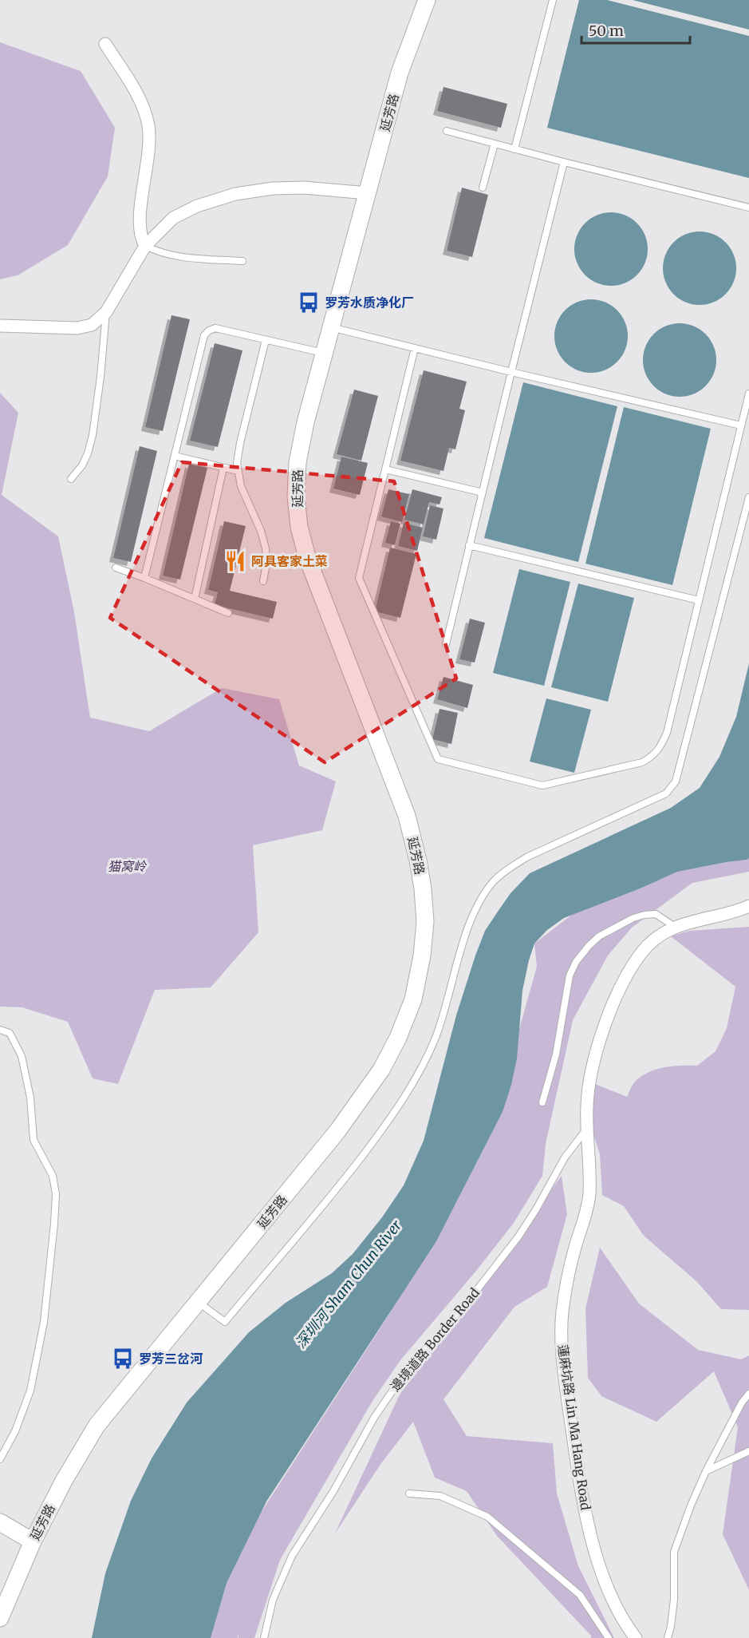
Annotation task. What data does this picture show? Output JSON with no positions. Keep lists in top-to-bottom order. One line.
{"streets":{"main road":["延芳路"],"street":["蓮麻坑路 Lin Ma Hang Road"],"lane":["邊境道路 Border Road"]},"crossings":[["邊境道路 Border Road","蓮麻坑路 Lin Ma Hang Road"]],"water":["深圳河 Sham Chun River"],"parks":["猫窝岭"],"places":{"bus stop":["罗芳水质净化厂","罗芳三岔河"],"restaurant":["阿具客家土菜"]},"scale_bar":"50 m"}
